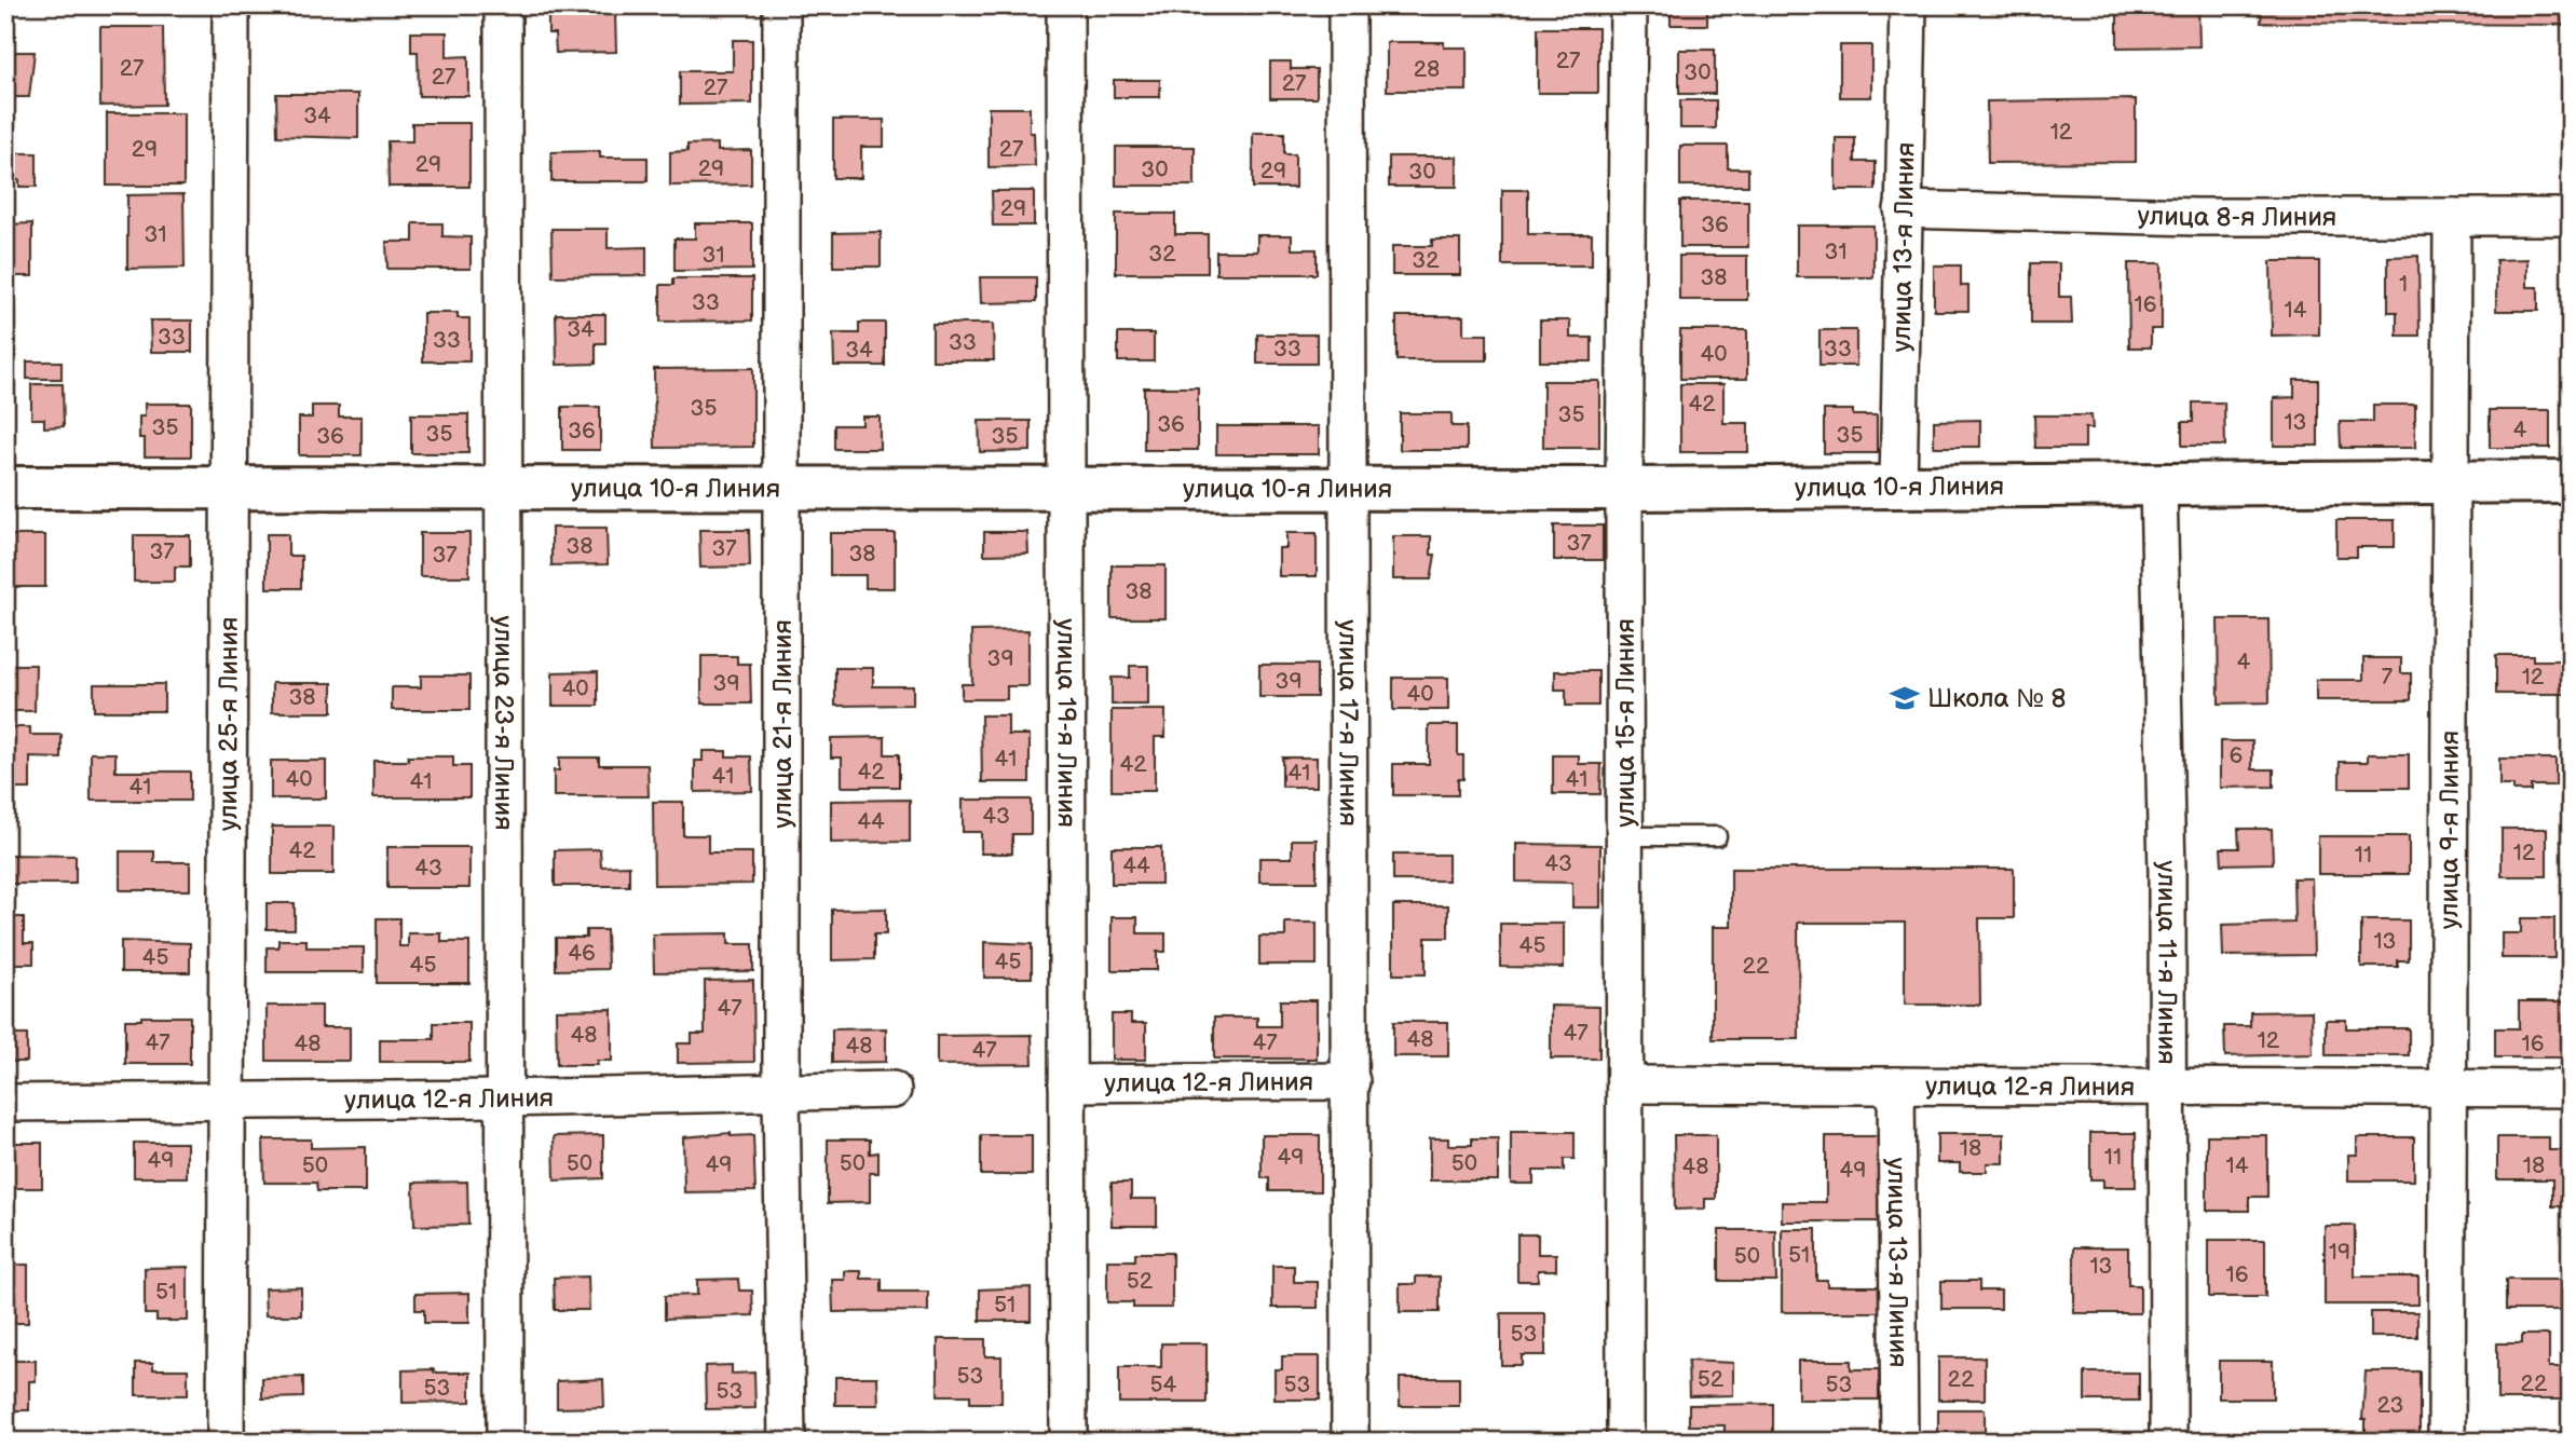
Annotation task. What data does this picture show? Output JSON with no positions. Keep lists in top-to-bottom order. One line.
{"streets":{"street":["улица 8-я Линия","улица 13-я Линия","улица 10-я Линия","улица 25-я Линия","улица 15-я Линия","улица 23-я Линия","улица 21-я Линия","улица 19-я Линия","улица 17-я Линия","улица 9-я Линия","улица 11-я Линия","улица 12-я Линия"]},"crossings":[["улица 8-я Линия","улица 13-я Линия"],["улица 8-я Линия","улица 9-я Линия"],["улица 13-я Линия","улица 10-я Линия"],["улица 13-я Линия","улица 12-я Линия"],["улица 10-я Линия","улица 25-я Линия"],["улица 10-я Линия","улица 15-я Линия"],["улица 10-я Линия","улица 23-я Линия"],["улица 10-я Линия","улица 21-я Линия"],["улица 10-я Линия","улица 19-я Линия"],["улица 10-я Линия","улица 17-я Линия"],["улица 10-я Линия","улица 9-я Линия"],["улица 10-я Линия","улица 11-я Линия"],["улица 25-я Линия","улица 12-я Линия"],["улица 15-я Линия","улица 12-я Линия"],["улица 23-я Линия","улица 12-я Линия"],["улица 21-я Линия","улица 12-я Линия"],["улица 19-я Линия","улица 12-я Линия"],["улица 17-я Линия","улица 12-я Линия"],["улица 9-я Линия","улица 12-я Линия"],["улица 11-я Линия","улица 12-я Линия"]],"places":{"school or university":["Школа № 8"]},"house_numbers":["27","27","28","30","27","27","27","34","12","29","27","29","29","30","29","30","29","36","31","31","32","31","32","38","1","33","16","14","34","33","33","33","33","33","34","40","42","35","35","13","36","35","4","36","35","35","36","35","37","38","37","37","38","37","38","39","4","7","12","39","39","40","40","38","6","41","42","42","41","41","40","41","41","41","43","44","42","12","11","43","44","43","13","45","46","45","45","45","22","47","47","48","48","12","47","47","48","16","48","47","18","49","11","49","50","50","50","49","50","14","18","48","49","19","51","50","13","16","52","51","51","53","53","52","22","22","54","53","53","53","53","23"]}
